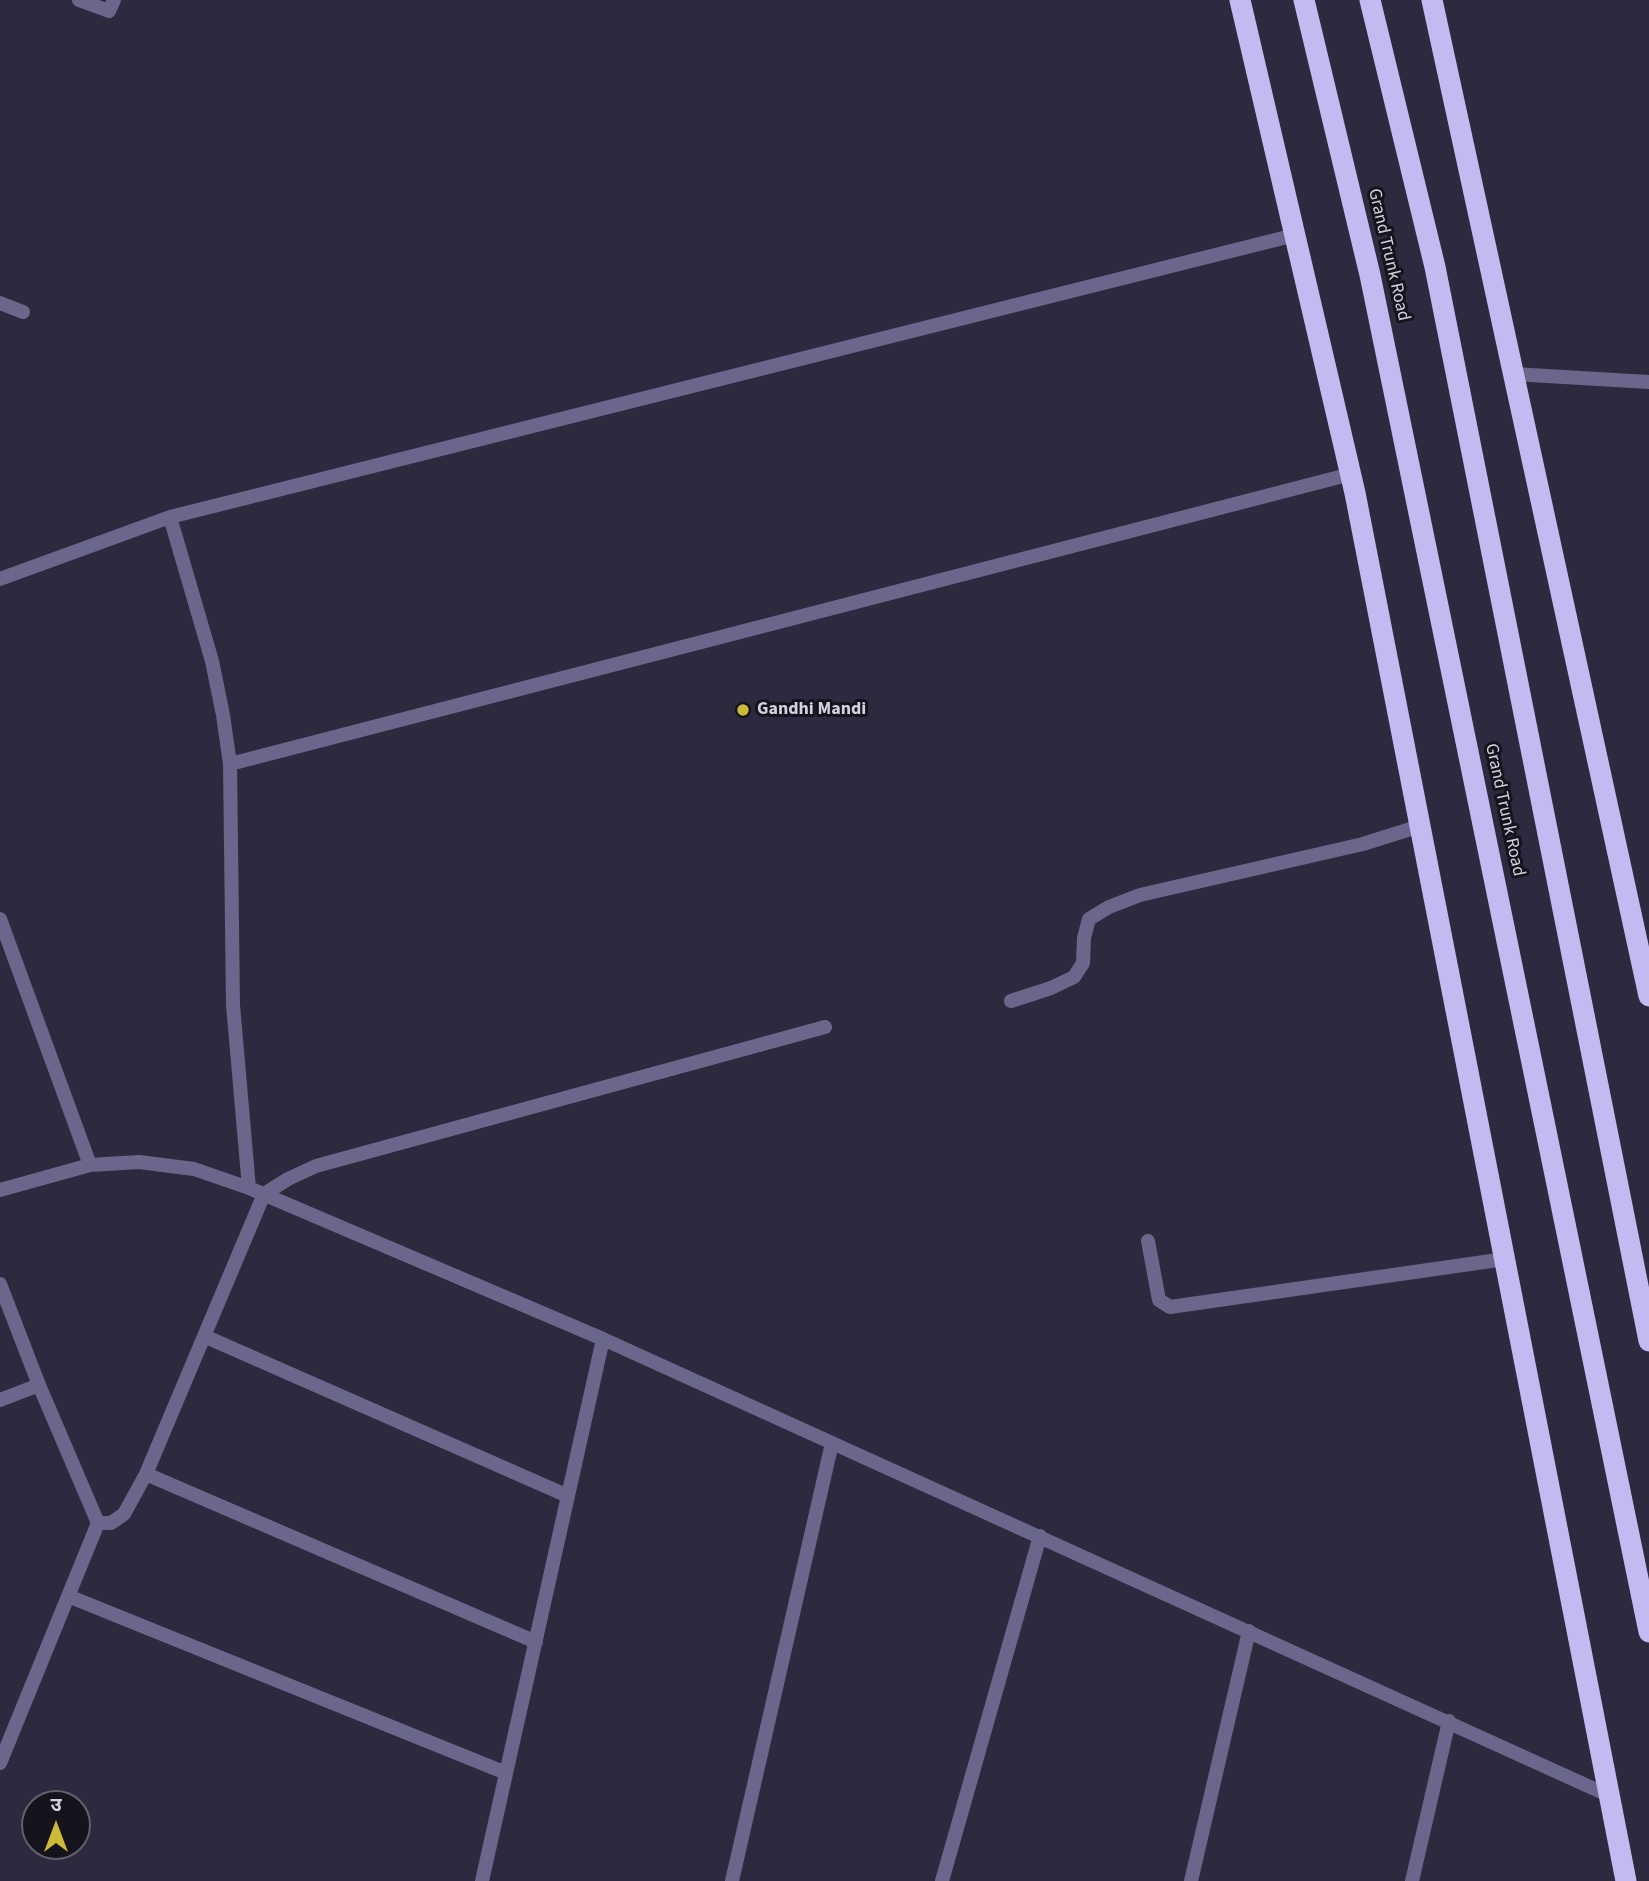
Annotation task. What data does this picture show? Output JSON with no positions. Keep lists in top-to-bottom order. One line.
{"streets":{"highway":["Grand Trunk Road"]},"places":["Gandhi Mandi"],"north":"top"}
